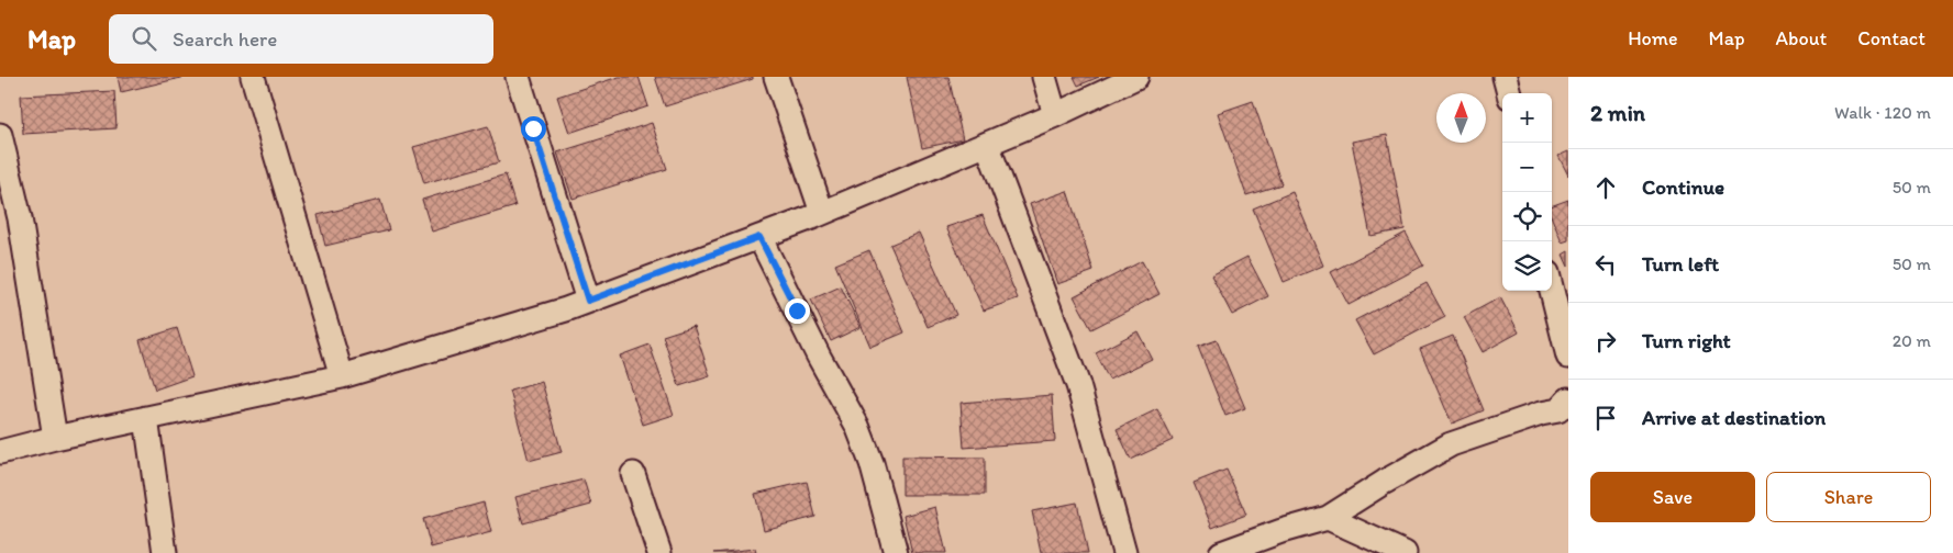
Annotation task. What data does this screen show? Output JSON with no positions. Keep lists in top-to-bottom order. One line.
{"north":"top","page":{"header":"Map","search":"Search here","nav":["Home","Map","About","Contact"],"heading":["2 min","Walk · 120 m"],"map_buttons":["+","−"],"list":[["Continue","50 m"],["Turn left","50 m"],["Turn right","20 m"],"Arrive at destination"],"buttons":["Save","Share"]}}
